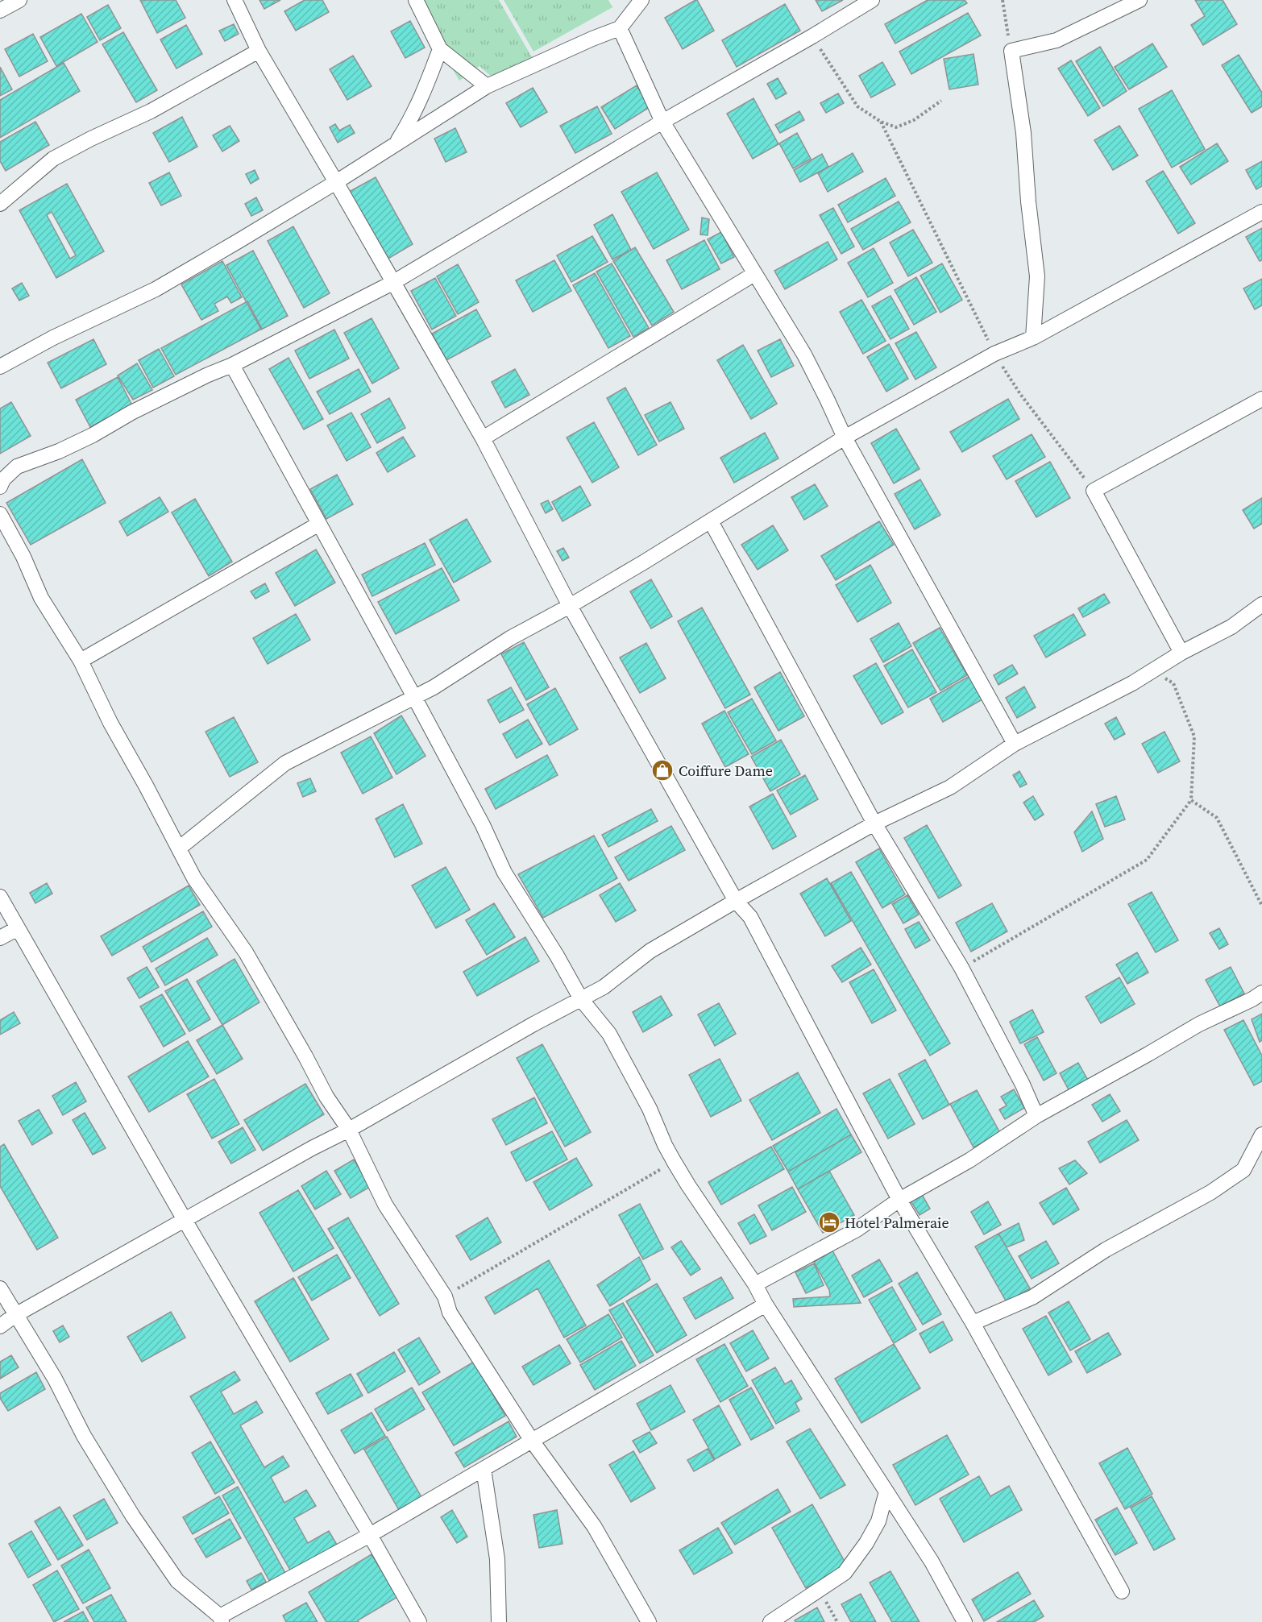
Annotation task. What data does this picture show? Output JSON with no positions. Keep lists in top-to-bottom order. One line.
{"places":{"shop":["Coiffure Dame"],"hotel":["Hotel Palmeraie"]}}
